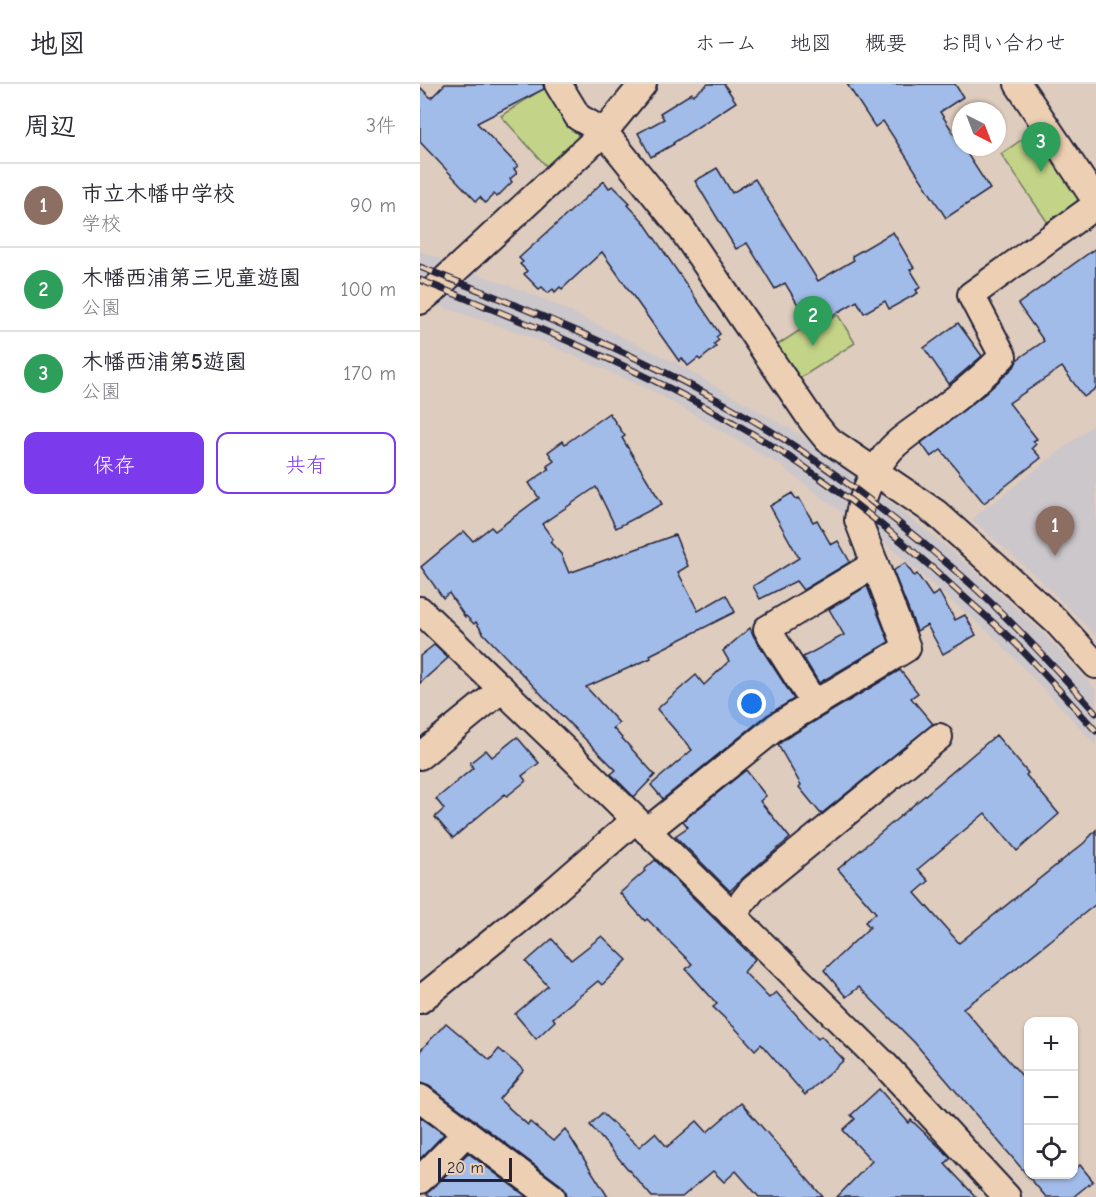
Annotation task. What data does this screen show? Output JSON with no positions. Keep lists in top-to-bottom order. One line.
{"scale_bar":"20 m","north":"bottom right","page":{"header":"地図","nav":["ホーム","地図","概要","お問い合わせ"],"heading":["周辺","3件"],"pins":["3","2","1"],"list":[{"mark":"1","name":"市立木幡中学校","note":"学校","value":"90 m"},{"mark":"2","name":"木幡西浦第三児童遊園","note":"公園","value":"100 m"},{"mark":"3","name":"木幡西浦第5遊園","note":"公園","value":"170 m"}],"buttons":["保存","共有"],"map_buttons":["+","−"],"scale":"20 m"}}
